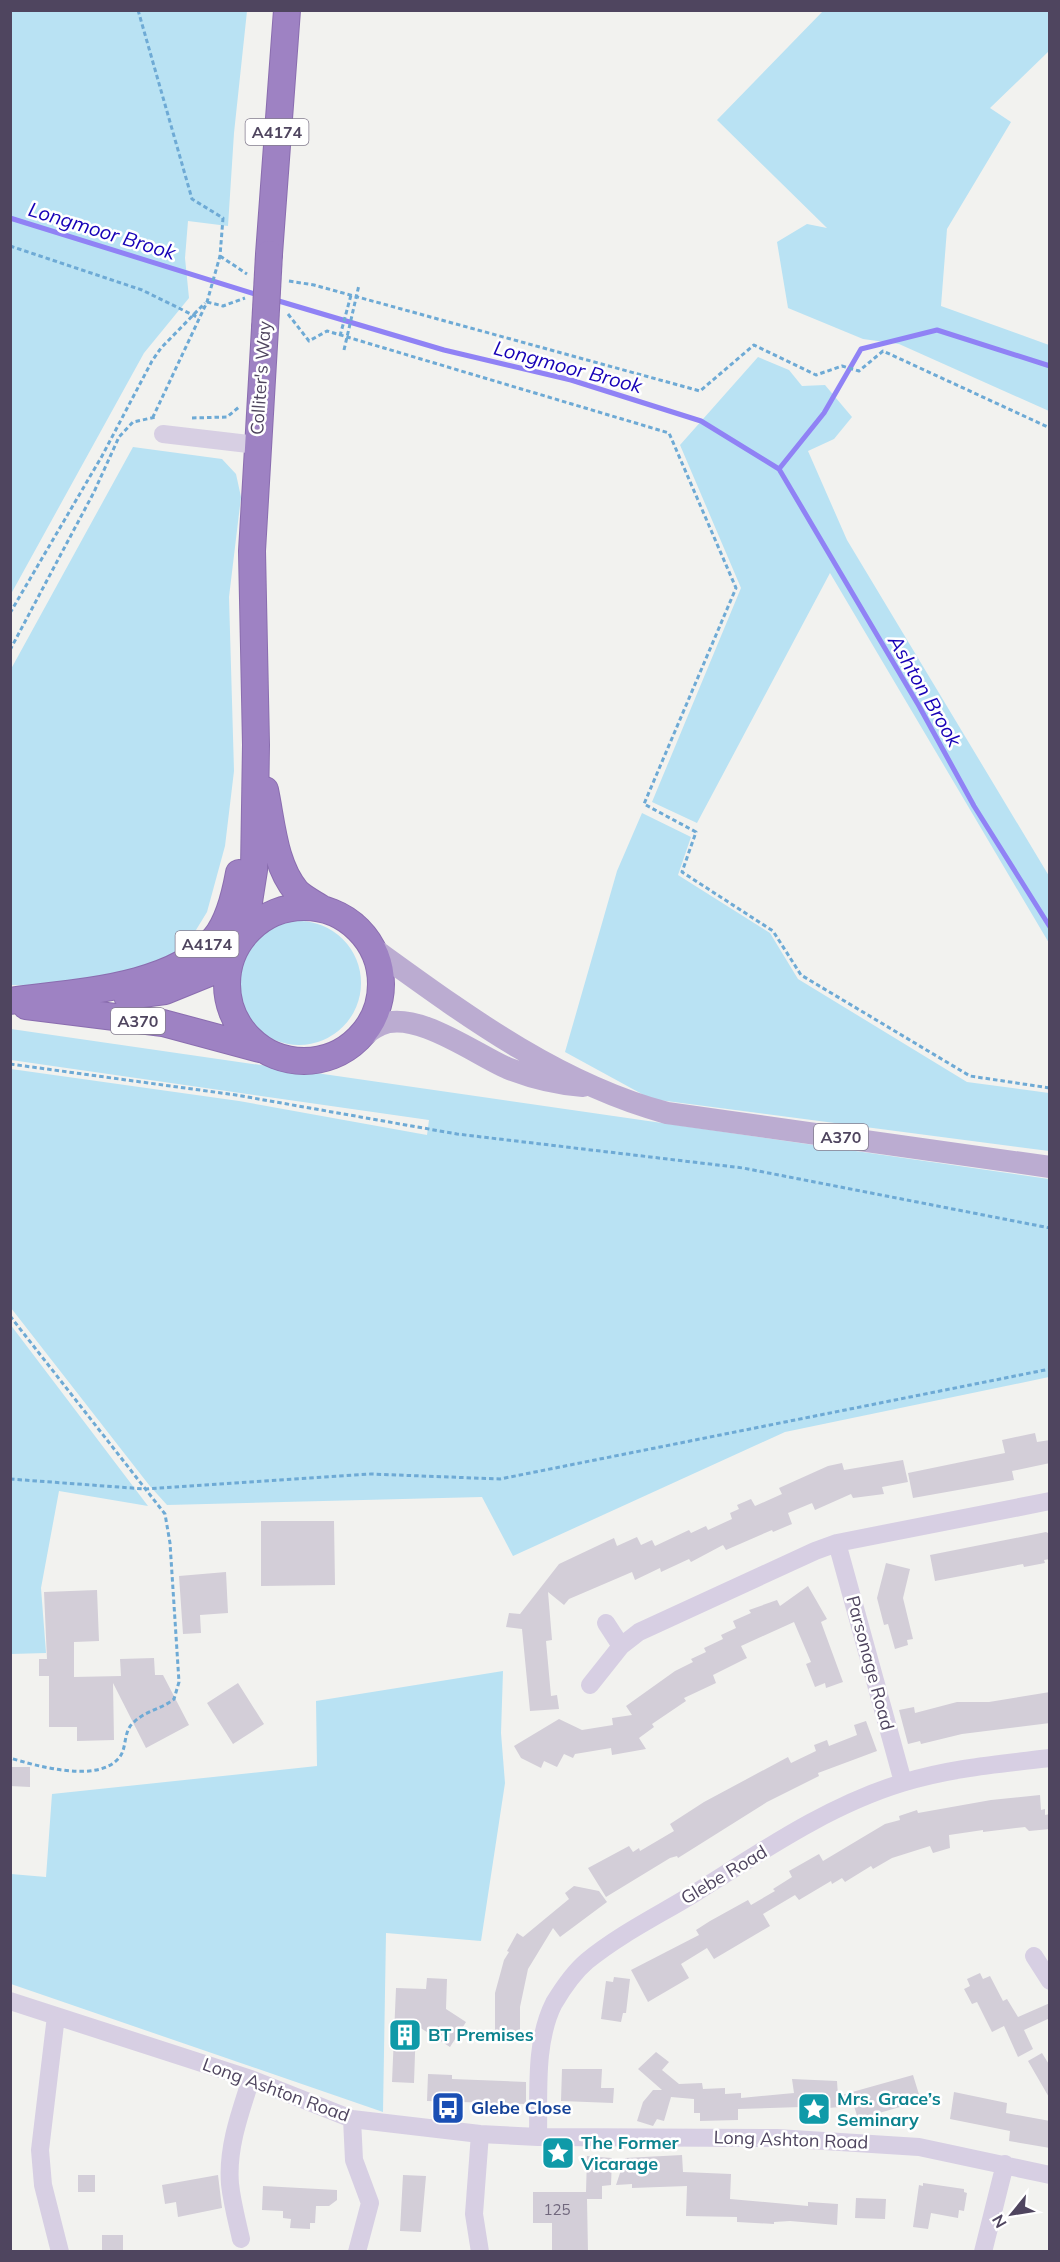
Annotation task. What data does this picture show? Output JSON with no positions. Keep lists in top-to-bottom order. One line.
{"streets":{"highway":["A4174","Colliter's Way","A370"],"street":["Parsonage Road","Glebe Road","Long Ashton Road"]},"crossings":[["A4174","Colliter's Way"],["A4174","A370"],["Colliter's Way","A370"],["Parsonage Road","Glebe Road"],["Glebe Road","Long Ashton Road"]],"water":["Longmoor Brook","Ashton Brook"],"places":{"building":["BT Premises"],"bus stop":["Glebe Close"],"place":["Mrs. Grace’s Seminary","The Former Vicarage"]},"house_numbers":["125"],"north":"bottom left"}
